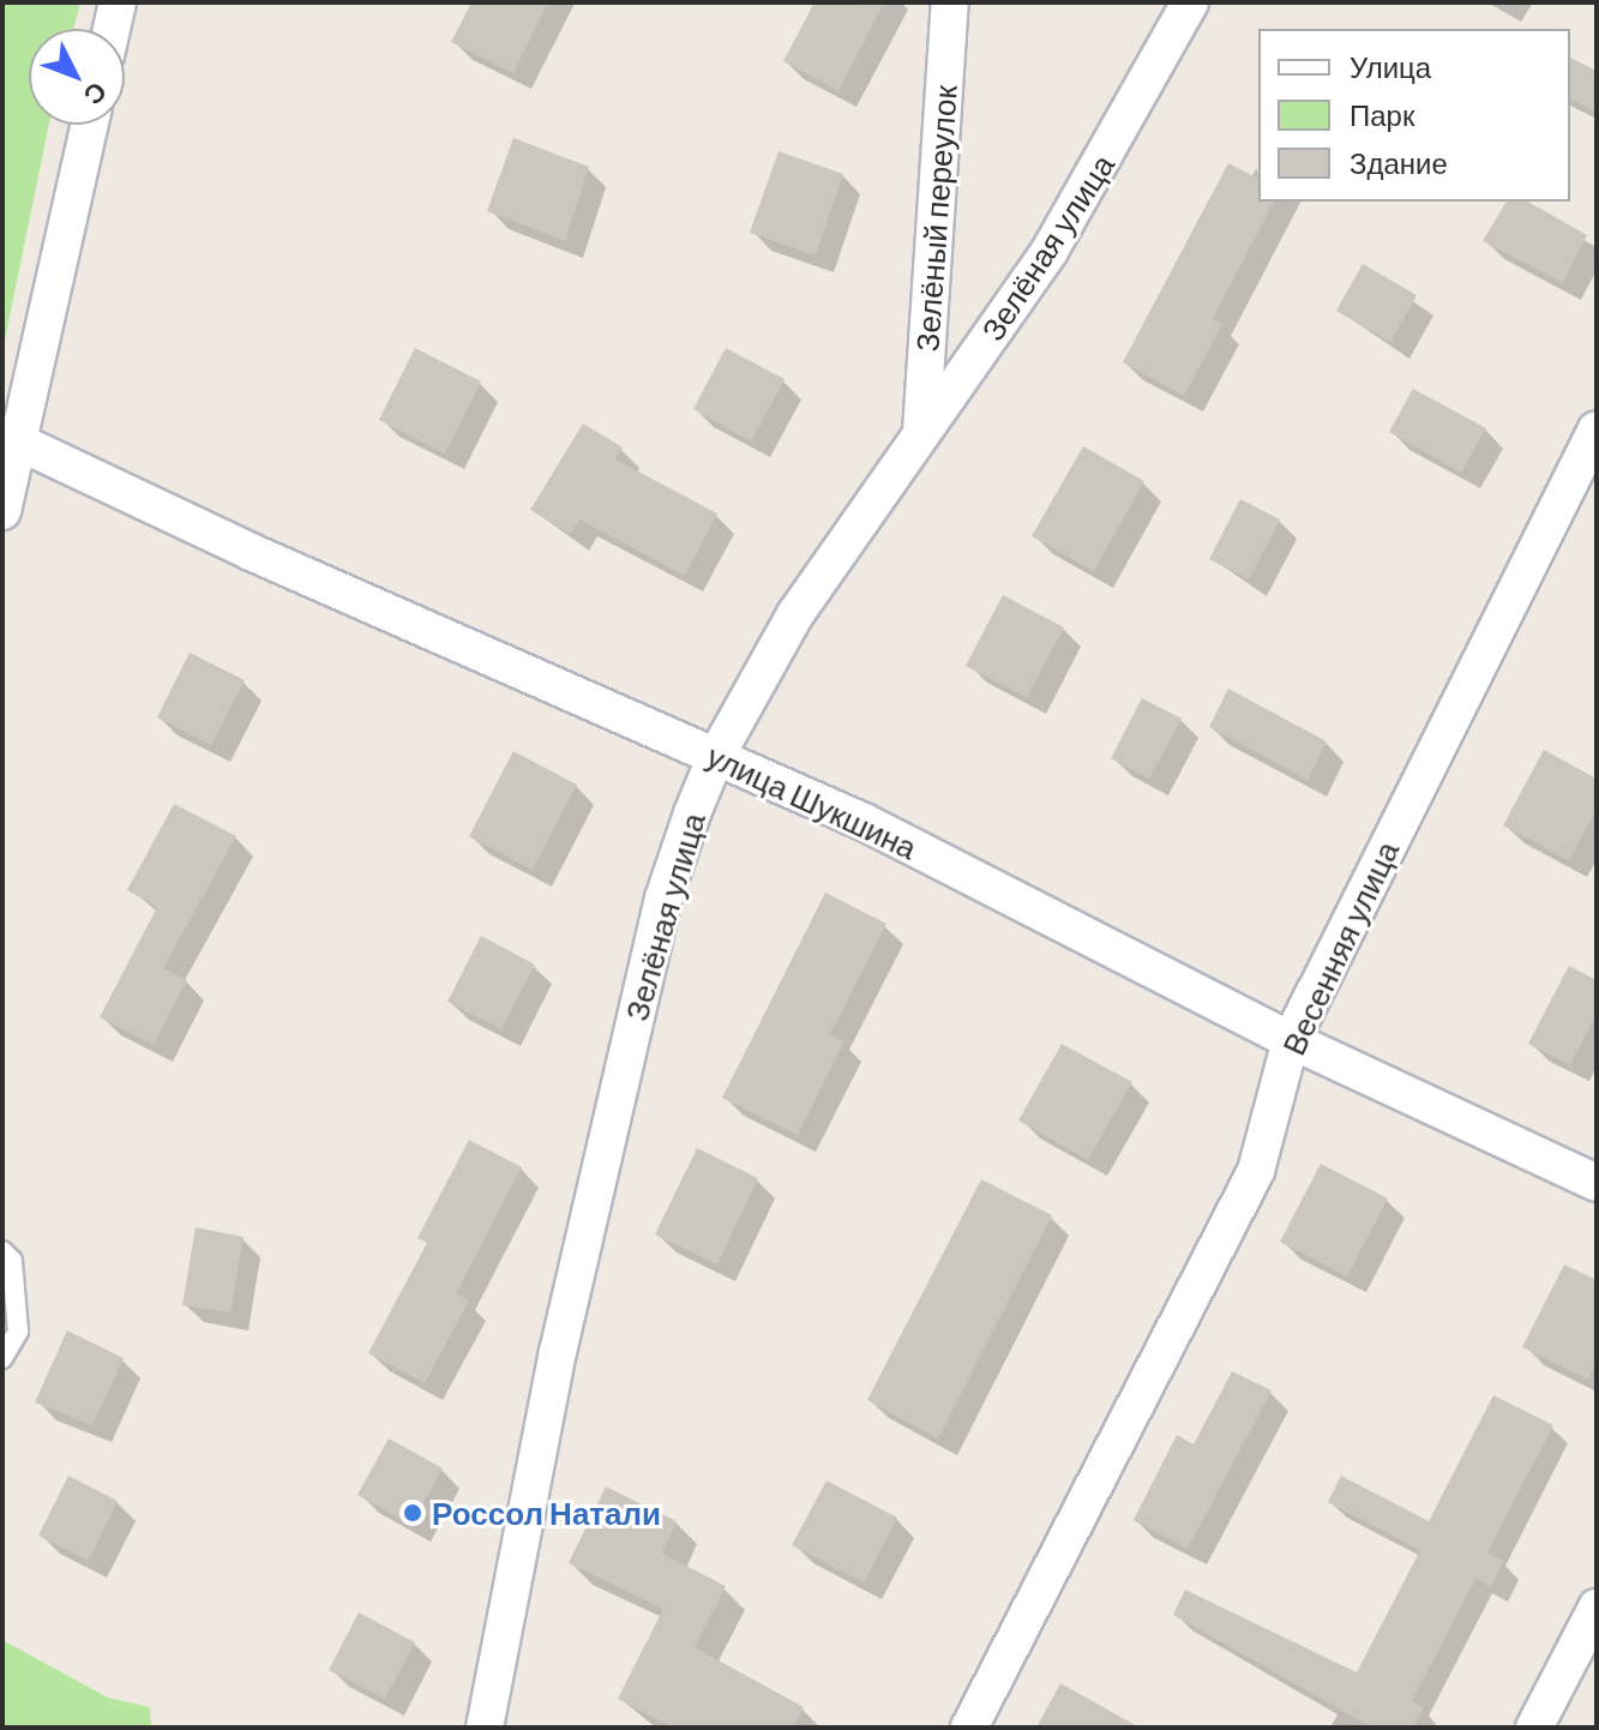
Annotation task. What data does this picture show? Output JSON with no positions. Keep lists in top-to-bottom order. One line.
{"streets":{"street":["Зелёный переулок","Зелёная улица","улица Шукшина","Весенняя улица"]},"crossings":[["Зелёный переулок","Зелёная улица"],["Зелёная улица","улица Шукшина"],["улица Шукшина","Весенняя улица"]],"places":["Россол Натали"],"legend":["Улица","Парк","Здание"],"north":"bottom right"}
